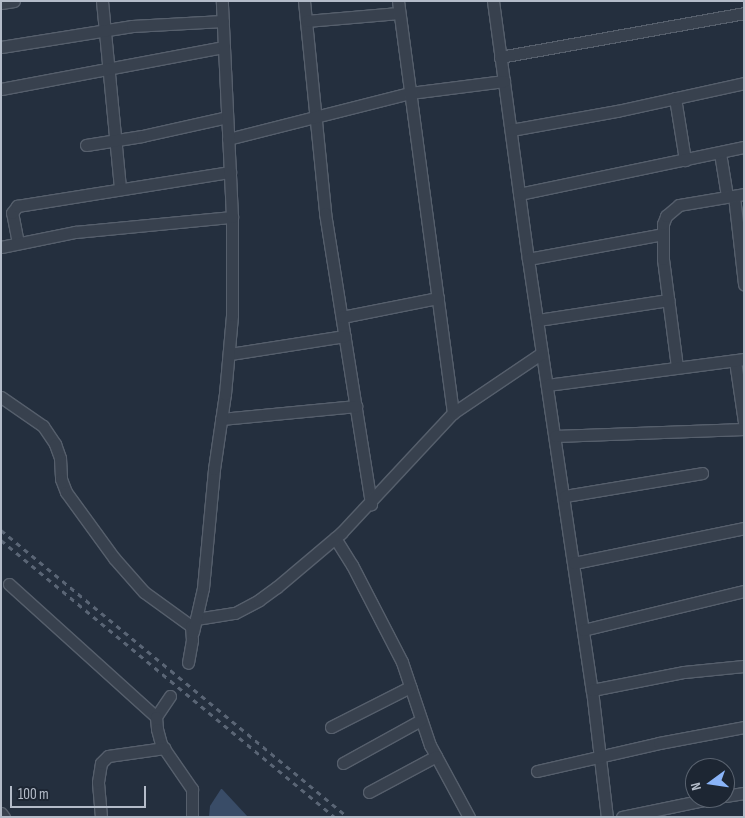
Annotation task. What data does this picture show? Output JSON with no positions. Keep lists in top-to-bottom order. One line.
{"scale_bar":"100 m","north":"left"}
